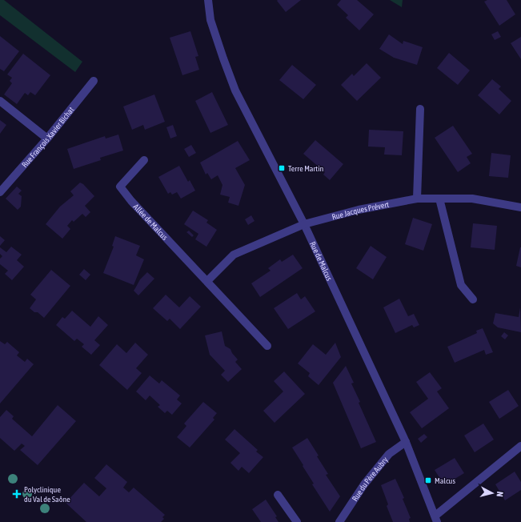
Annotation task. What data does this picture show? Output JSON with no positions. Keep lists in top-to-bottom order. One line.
{"streets":{"street":["Rue François Xavier Bichat","Rue Jacques Prévert","Allée de Malcus","Rue de Malcus","Rue du Père Aubry"]},"crossings":[["Rue Jacques Prévert","Rue de Malcus"],["Rue de Malcus","Rue du Père Aubry"]],"places":{"transit":["Terre Martin","Malcus"],"health":["Polyclinique du Val de Saône"]},"north":"right"}
